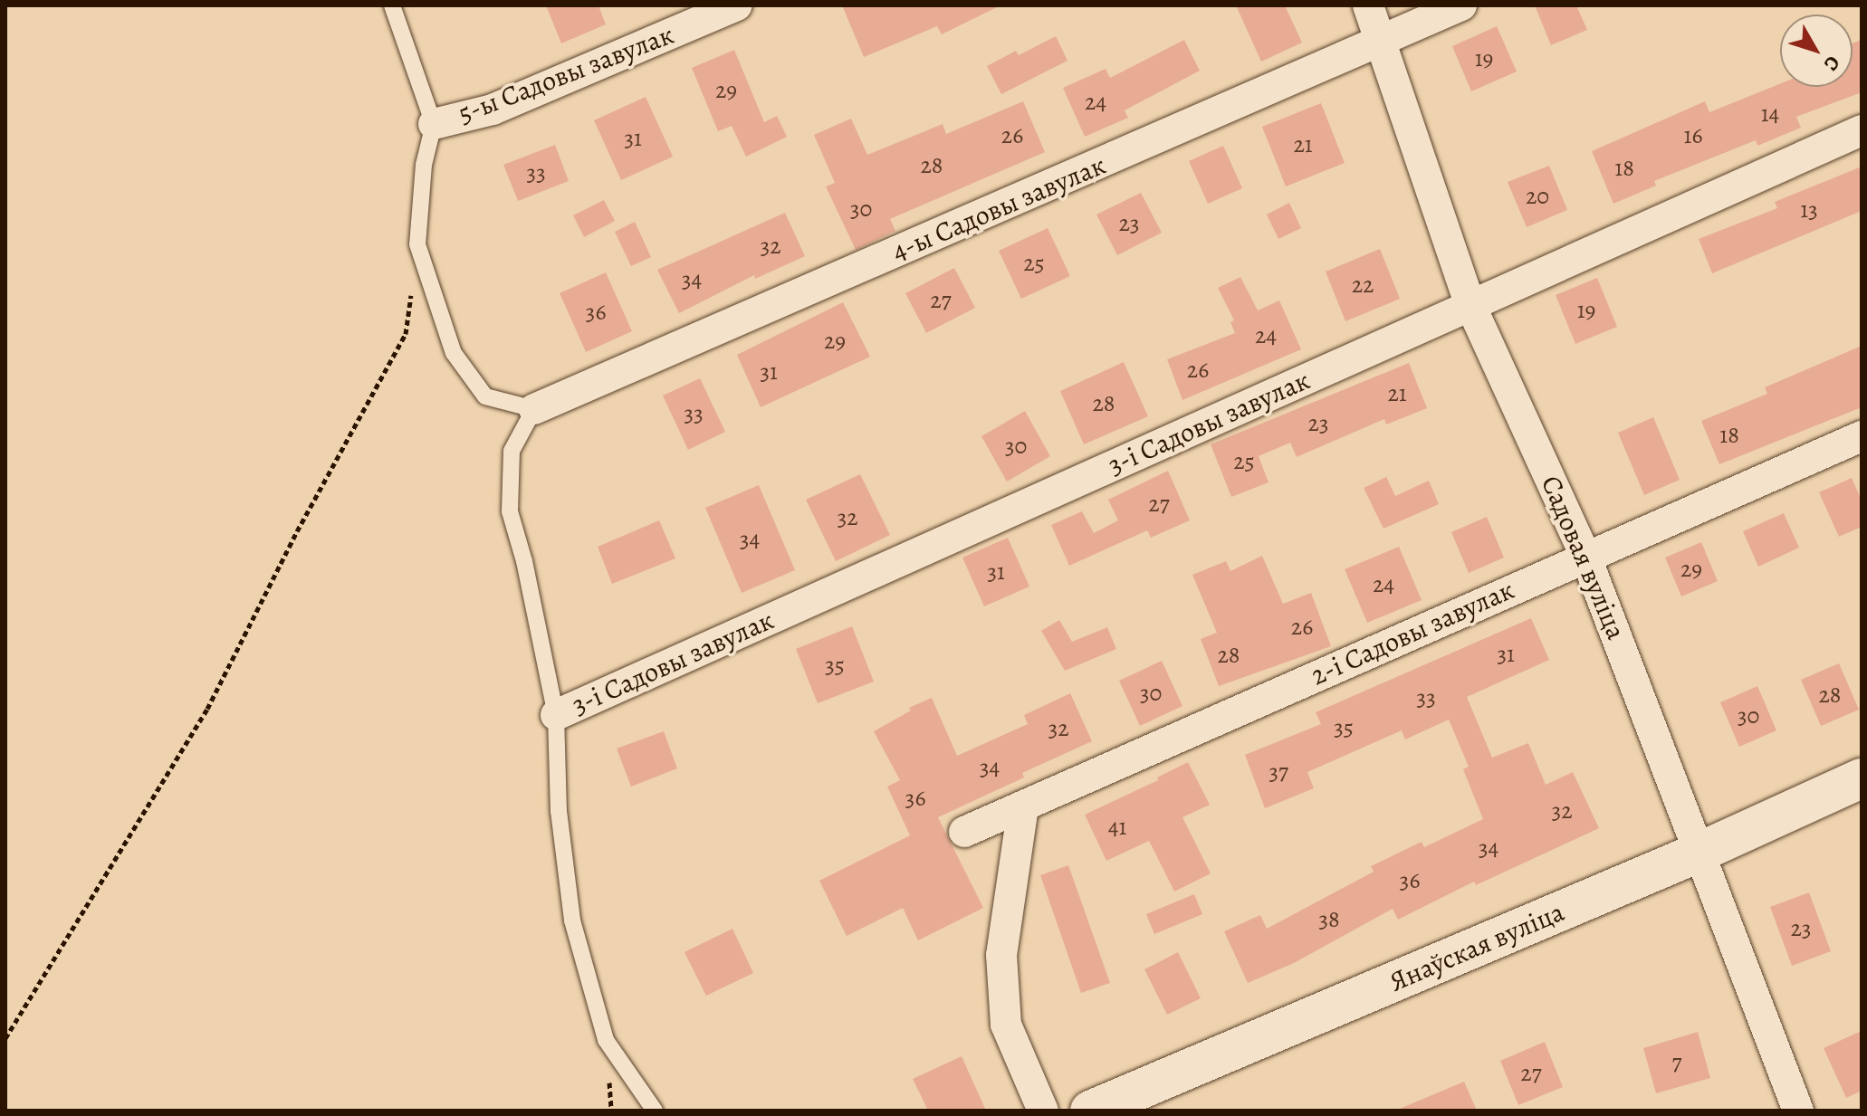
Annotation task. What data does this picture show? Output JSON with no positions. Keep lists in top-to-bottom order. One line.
{"streets":{"street":["5-ы Садовы завулак","4-ы Садовы завулак","3-і Садовы завулак","Садовая вуліца","2-і Садовы завулак","Янаўская вуліца"]},"crossings":[["4-ы Садовы завулак","Садовая вуліца"],["3-і Садовы завулак","Садовая вуліца"],["Садовая вуліца","2-і Садовы завулак"],["Садовая вуліца","Янаўская вуліца"]],"house_numbers":["19","29","24","14","26","16","31","21","28","18","33","20","30","13","23","32","25","34","22","27","19","36","24","29","26","31","21","28","33","23","18","30","25","27","32","34","29","31","24","26","31","28","35","30","28","33","30","35","32","34","37","36","32","41","34","36","38","23","7","27"],"north":"bottom right"}
